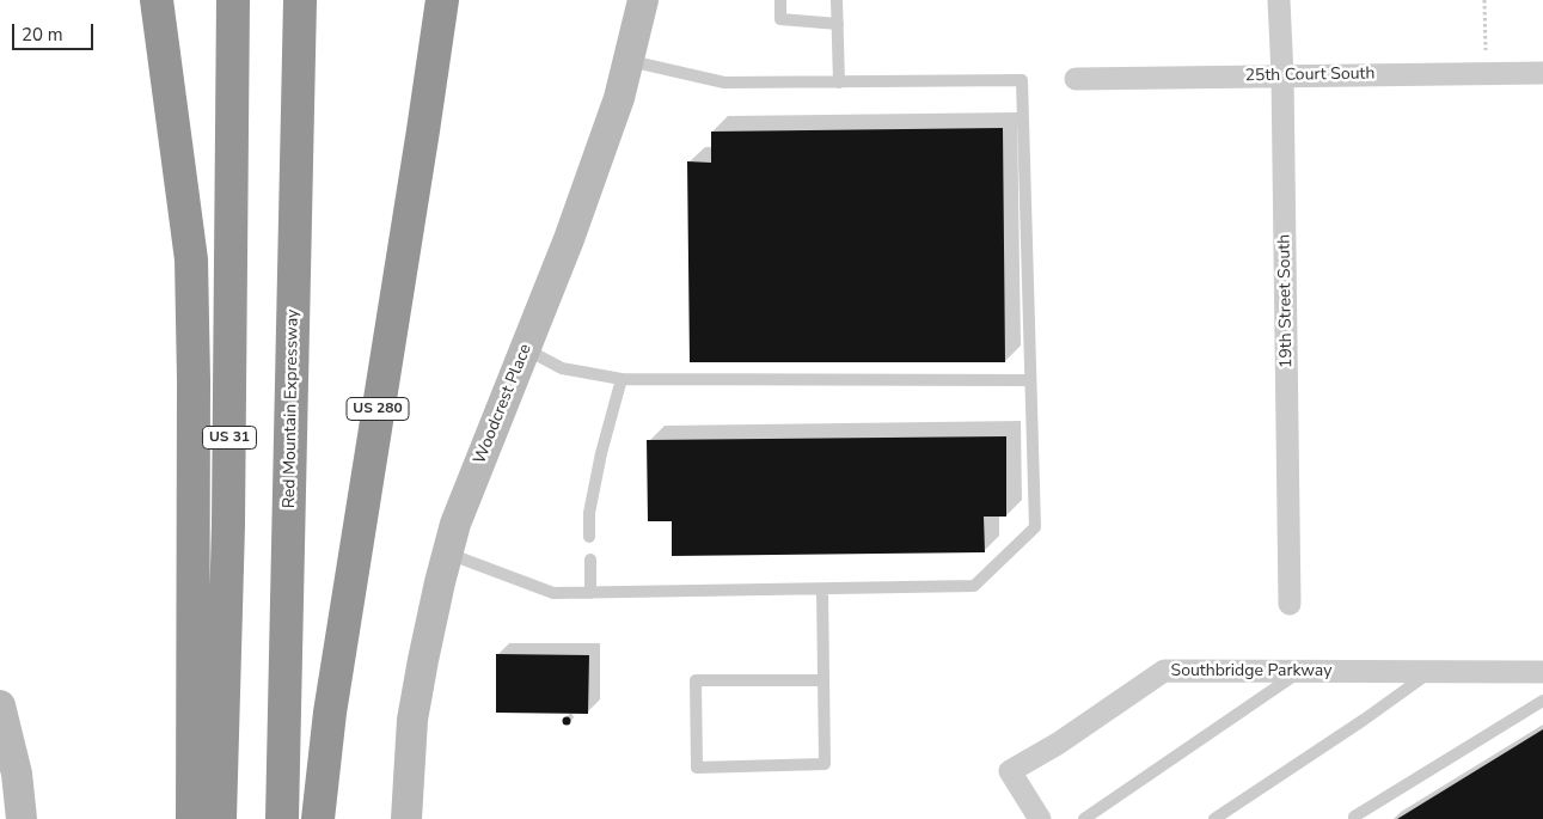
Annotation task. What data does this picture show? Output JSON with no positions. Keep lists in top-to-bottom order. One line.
{"streets":{"highway":["Red Mountain Expressway","US 280","US 31"],"street":["25th Court South","19th Street South","Woodcrest Place","Southbridge Parkway"]},"crossings":[["25th Court South","19th Street South"]],"scale_bar":"20 m"}
